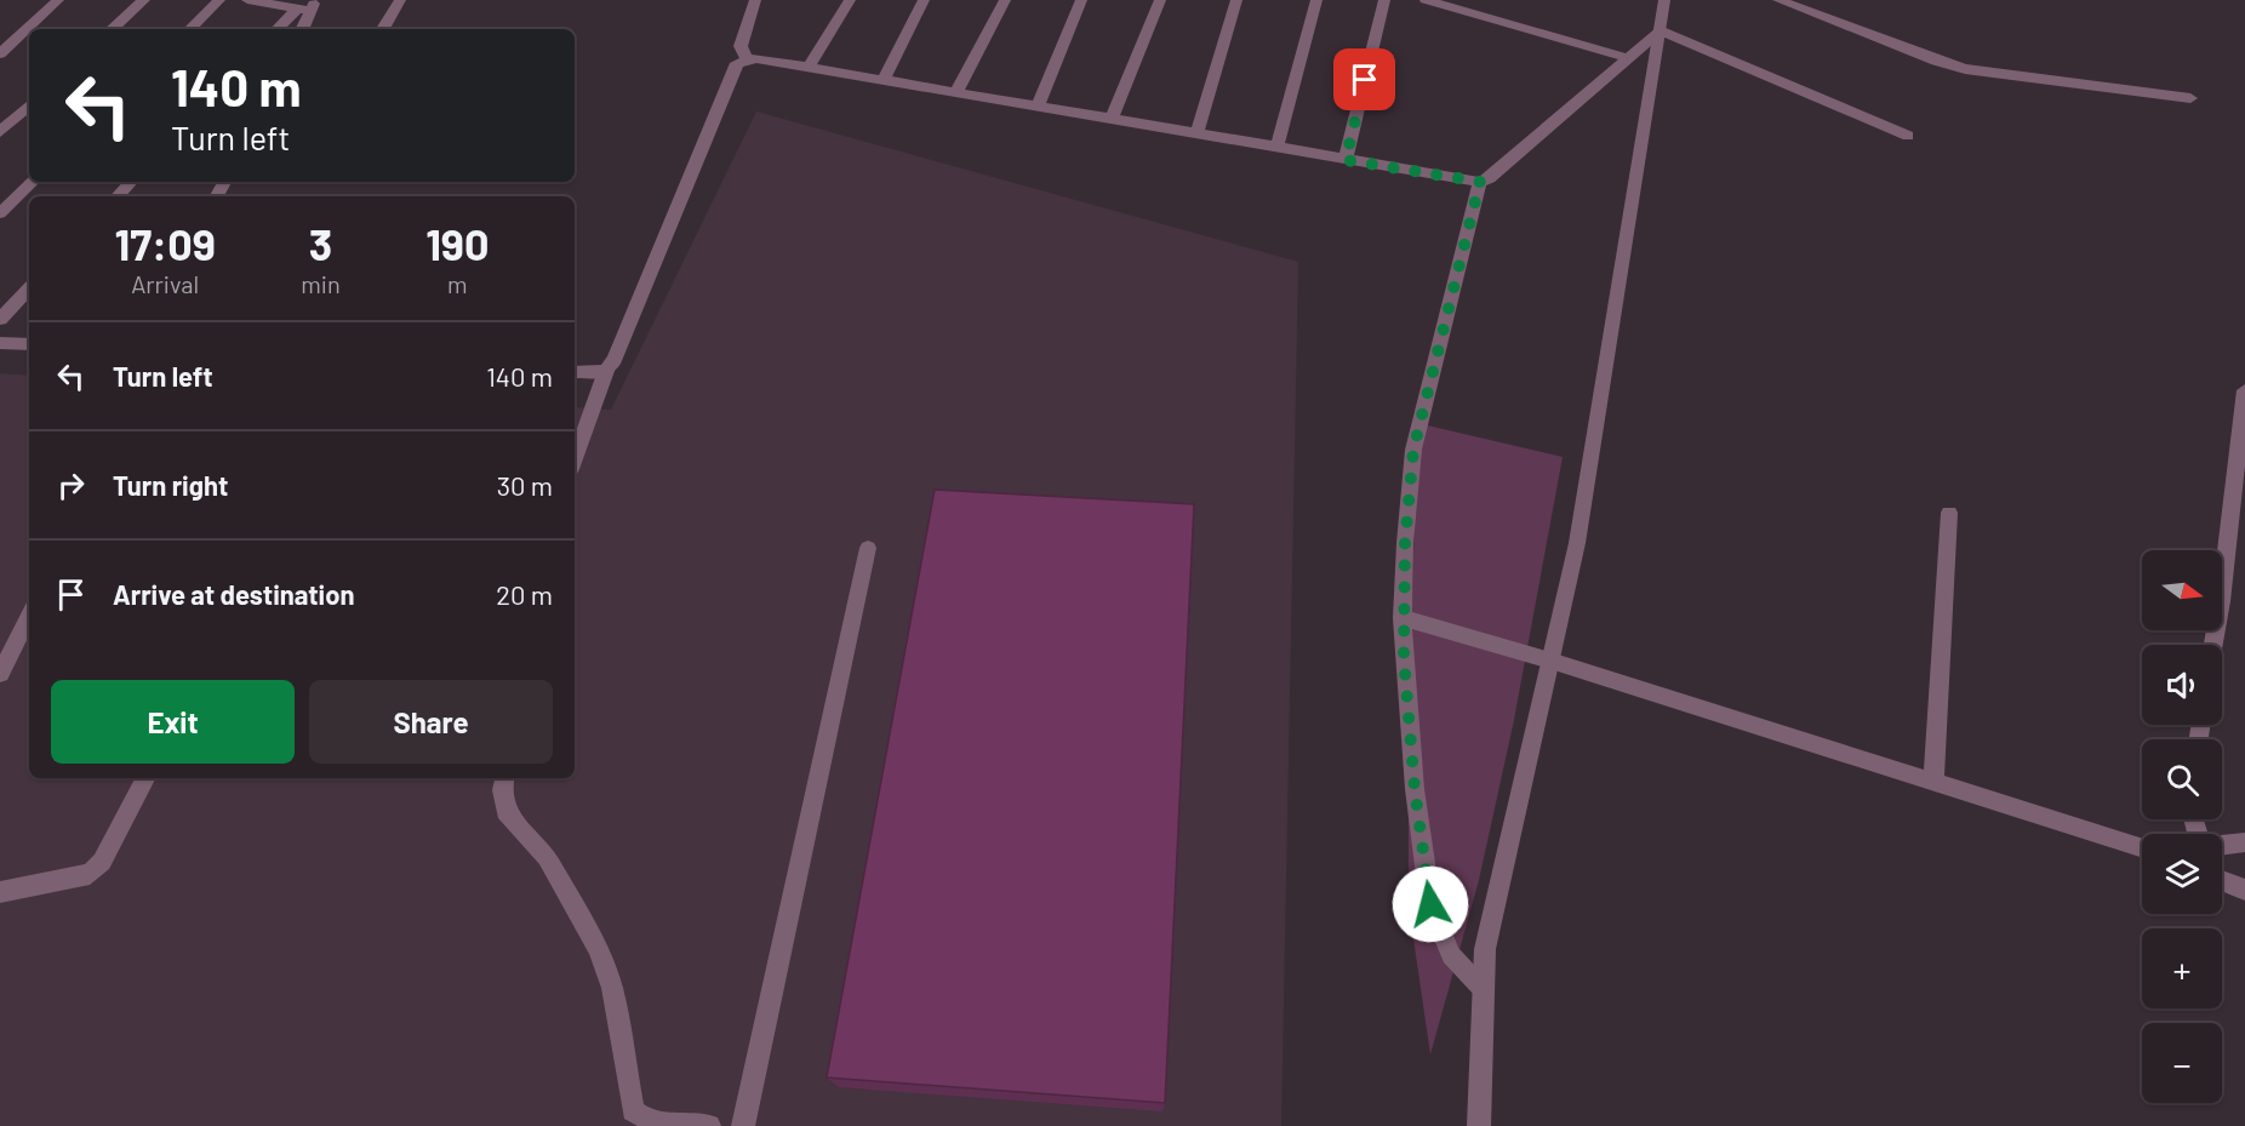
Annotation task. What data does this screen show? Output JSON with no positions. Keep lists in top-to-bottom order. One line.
{"north":"right","page":{"turn":["140 m","Turn left"],"eta":["17:09","Arrival","3","min","190","m"],"list":[{"name":"Turn left","value":"140 m"},{"name":"Turn right","value":"30 m"},{"name":"Arrive at destination","value":"20 m"}],"map_buttons":["+","−"],"buttons":["Exit","Share"]}}
